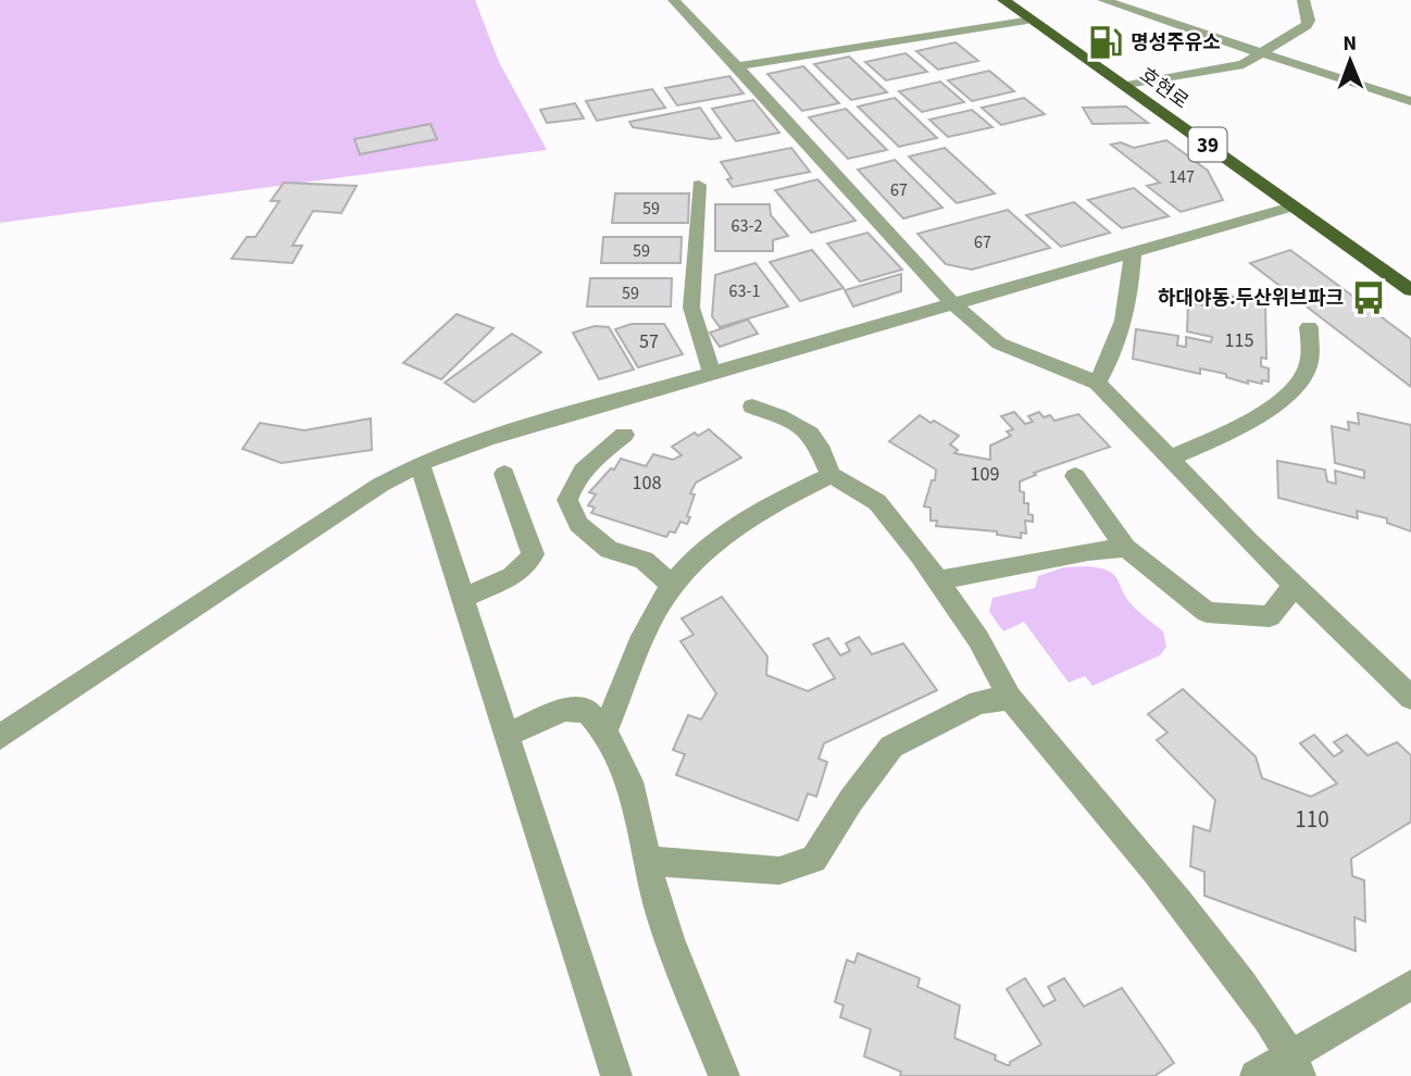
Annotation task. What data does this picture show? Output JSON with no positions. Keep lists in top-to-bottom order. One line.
{"streets":{"main road":["호현로","39"]},"places":{"fuel station":["명성주유소"],"bus stop":["하대야동.두산위브파크"]},"house_numbers":["147","67","59","63-2","67","59","63-1","59","115","57","109","108","110"],"north":"top"}
